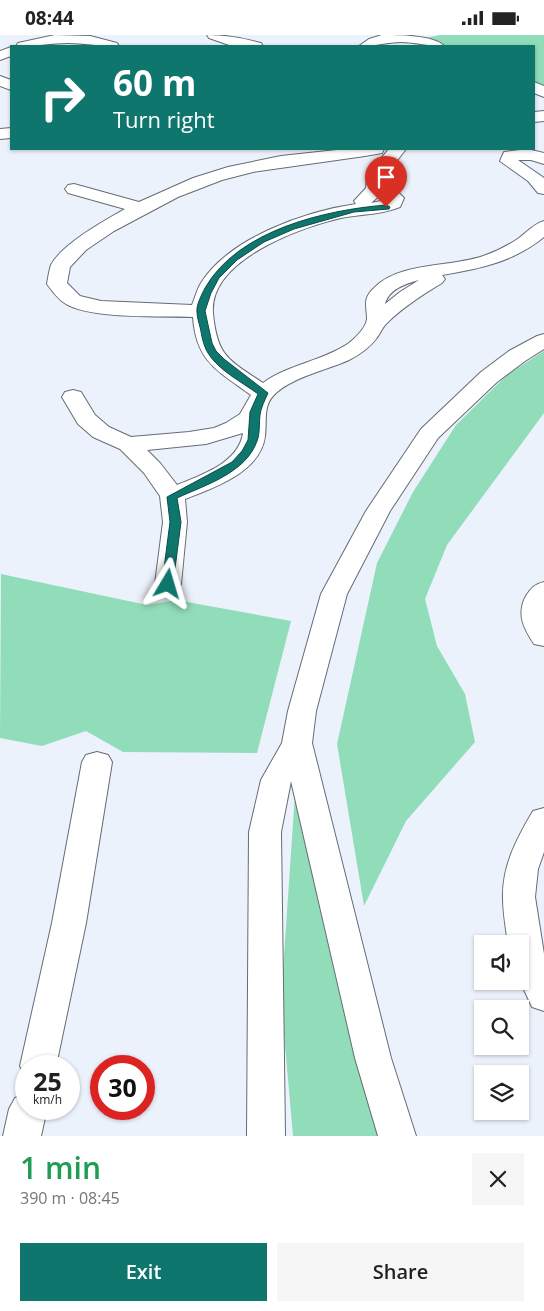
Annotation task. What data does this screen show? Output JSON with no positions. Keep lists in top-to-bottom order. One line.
{"page":{"status":"08:44","turn":["60 m","Turn right"],"speed":"25 km/h","limit":"30","heading":["1 min","390 m · 08:45"],"buttons":["Exit","Share"]}}
